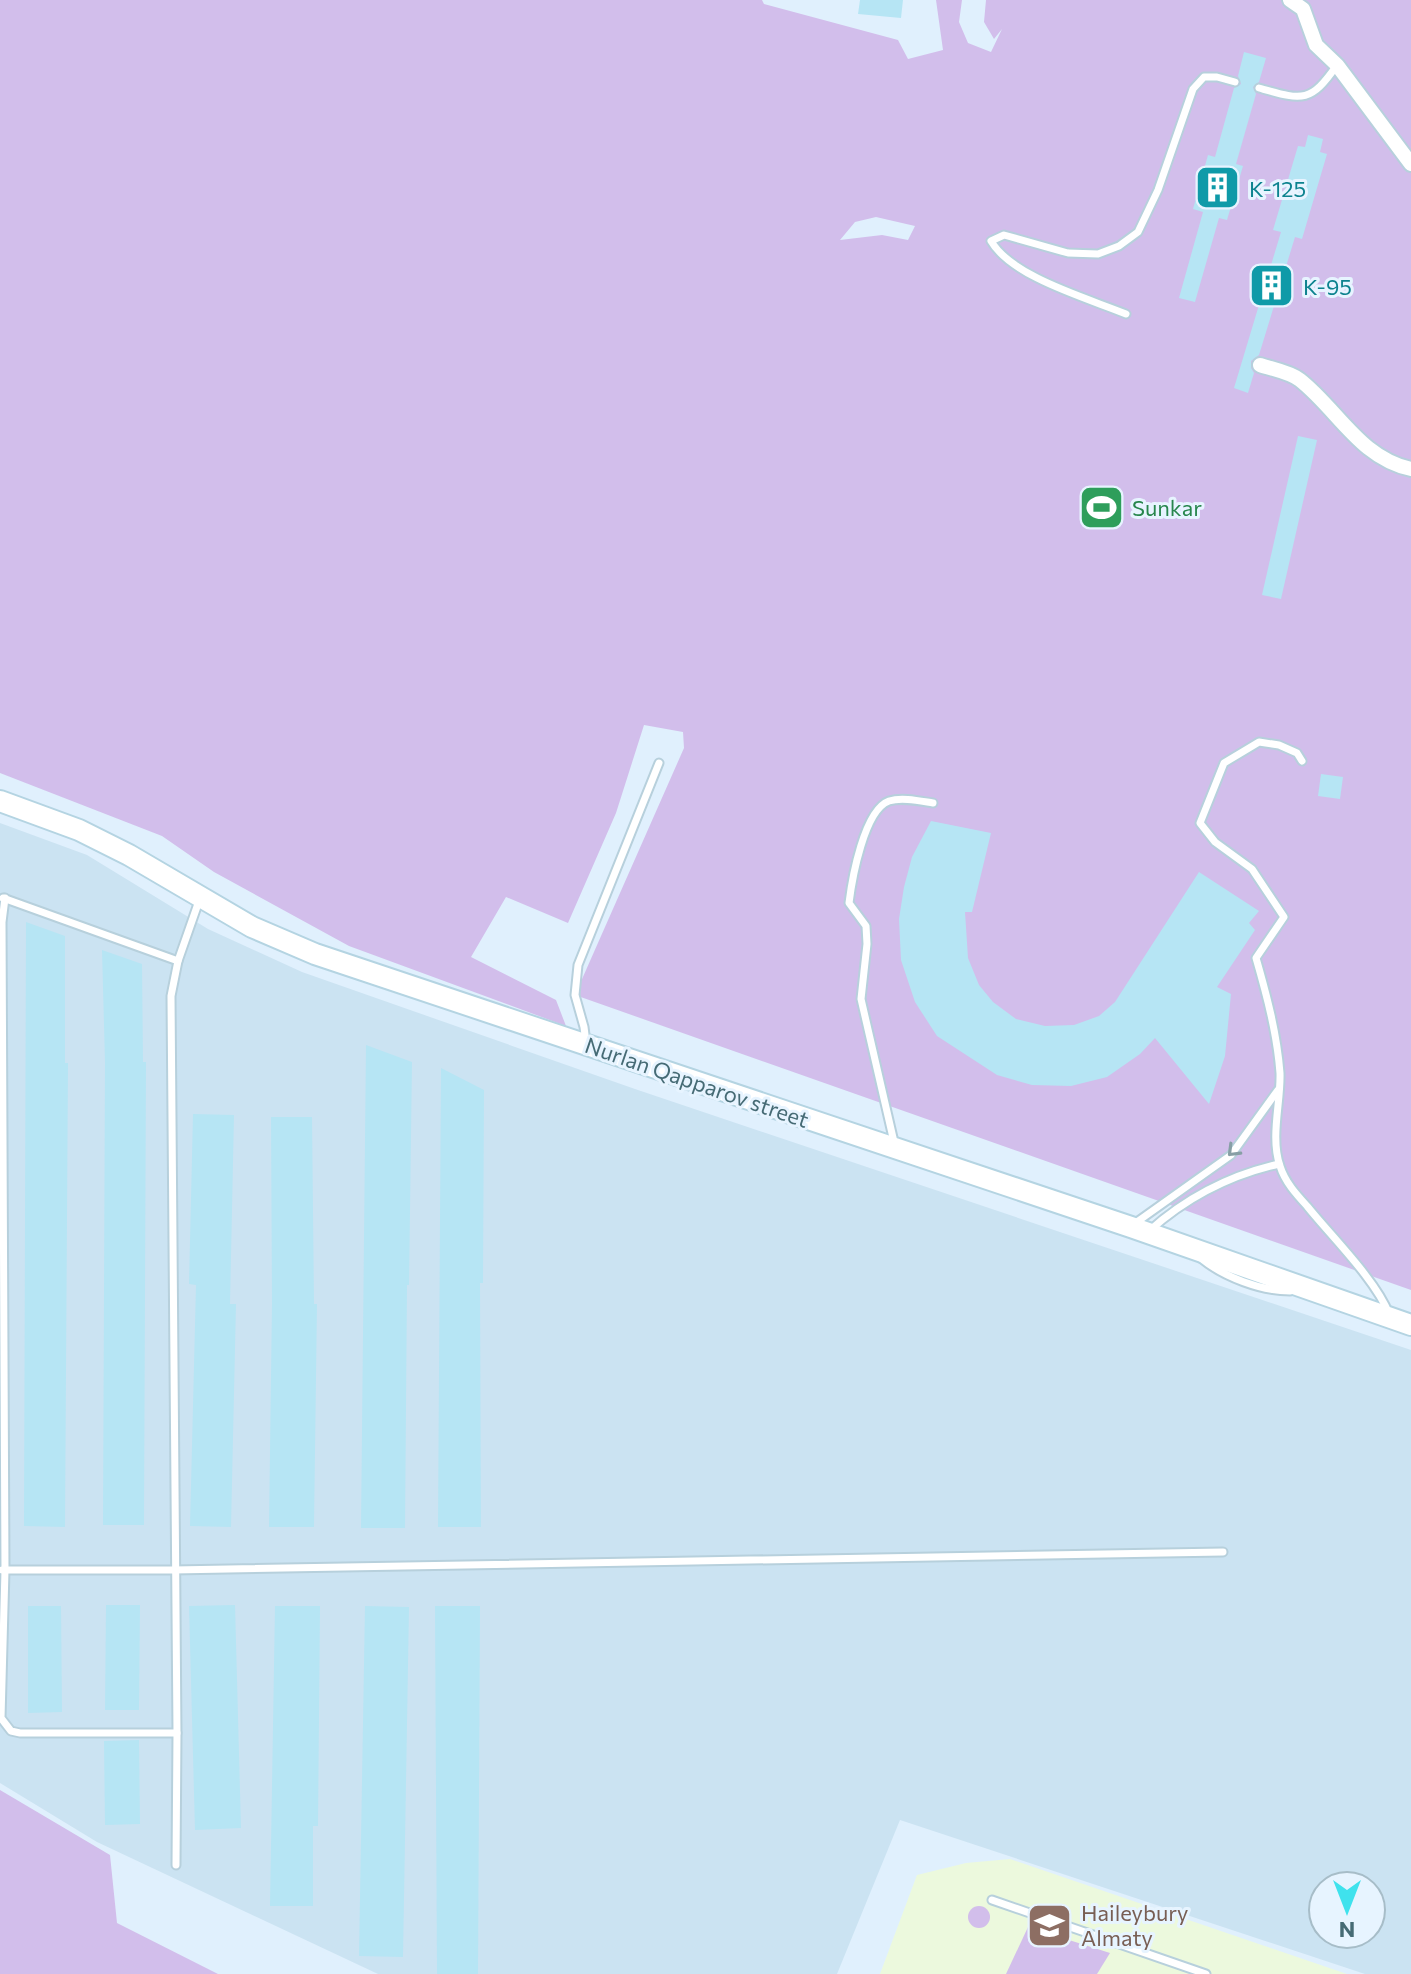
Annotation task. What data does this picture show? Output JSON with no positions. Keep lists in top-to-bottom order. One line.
{"streets":{"street":["Nurlan Qapparov street"]},"places":{"building":["K-125","K-95"],"sports":["Sunkar"],"school or university":["Haileybury Almaty"]},"north":"bottom"}
